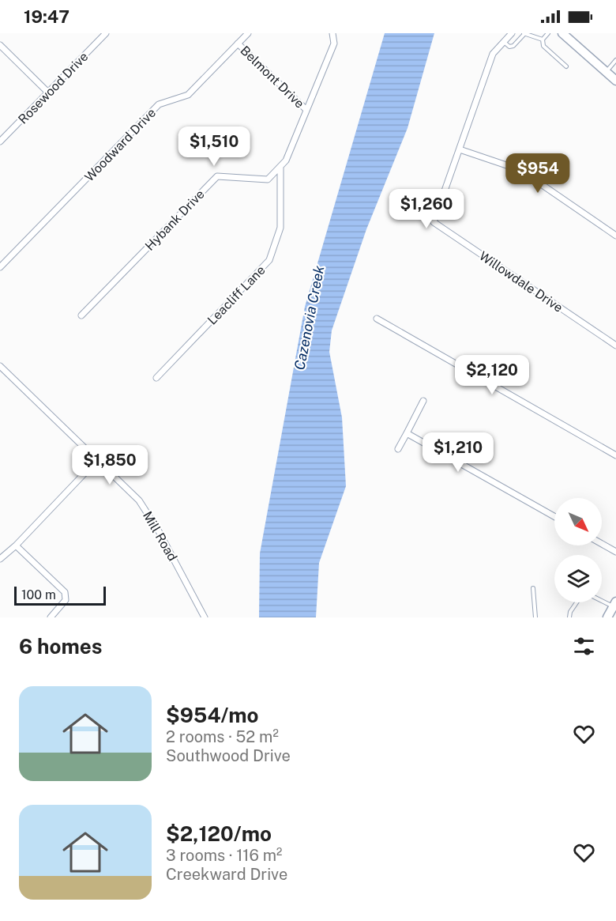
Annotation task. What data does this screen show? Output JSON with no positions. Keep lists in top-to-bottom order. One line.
{"streets":{"street":["Belmont Drive","Rosewood Drive","Woodward Drive","Hybank Drive","Willowdale Drive","Leacliff Lane","Mill Road"]},"crossings":[["Belmont Drive","Woodward Drive"],["Hybank Drive","Leacliff Lane"]],"water":["Cazenovia Creek"],"scale_bar":"100 m","north":"bottom right","page":{"status":"19:47","price":["$1,510","$954","$1,260","$2,120","$1,210","$1,850"],"scale":"100 m","heading":"6 homes","list":[{"name":"$954/mo","note":"2 rooms · 52 m² · Southwood Drive"},{"name":"$2,120/mo","note":"3 rooms · 116 m² · Creekward Drive"}]}}
